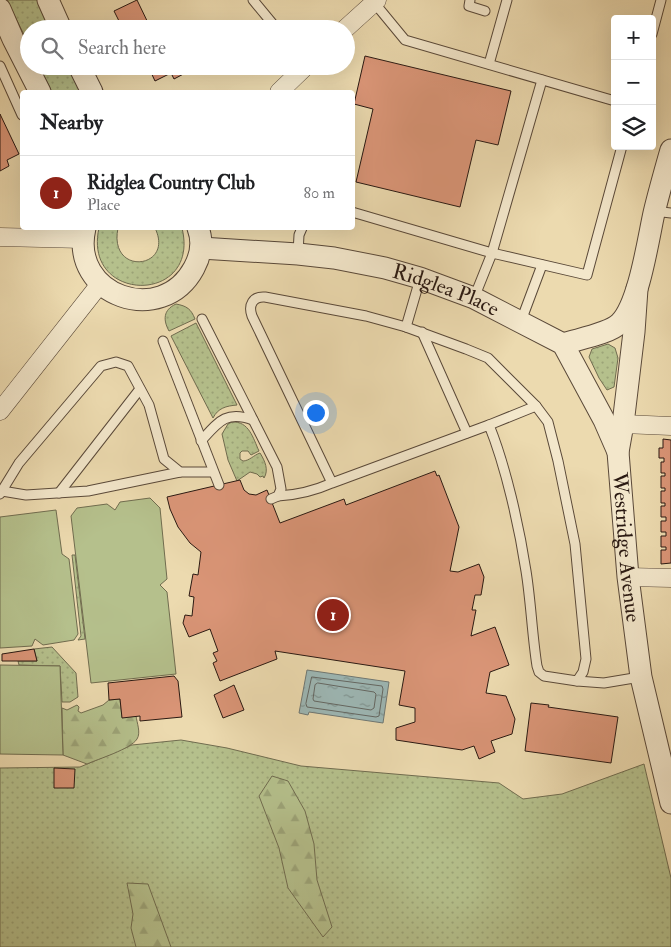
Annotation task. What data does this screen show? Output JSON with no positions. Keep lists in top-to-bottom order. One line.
{"streets":{"street":["Ridglea Place","Westridge Avenue"]},"crossings":[["Ridglea Place","Westridge Avenue"]],"page":{"map_buttons":["+","−"],"search":"Search here","heading":"Nearby","list":[{"mark":"1","name":"Ridglea Country Club","note":"Place","value":"80 m"}],"pins":"1"}}
